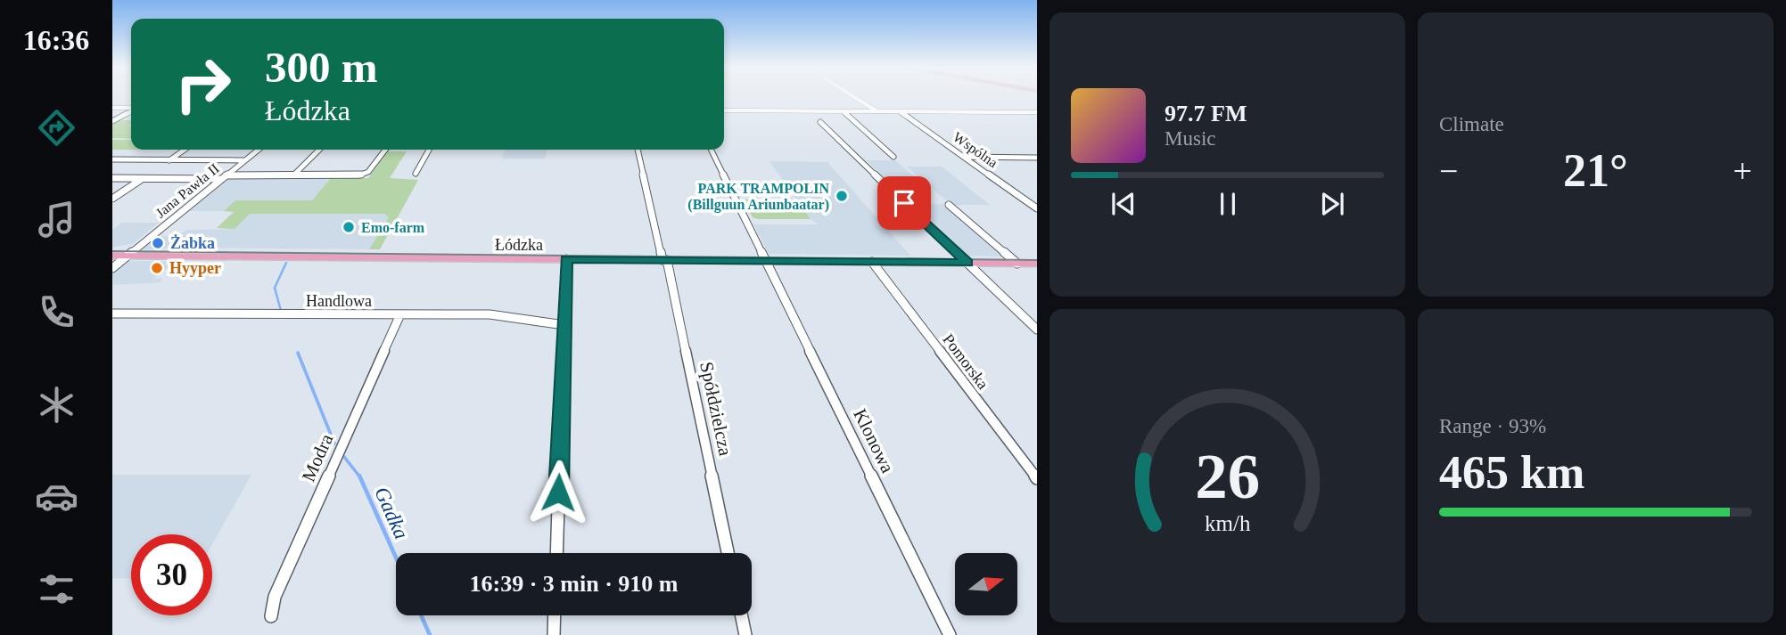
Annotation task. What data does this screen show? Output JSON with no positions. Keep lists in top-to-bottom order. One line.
{"streets":{"main road":["Łódzka"],"street":["Wspólna","Jana Pawła II","Handlowa","Pomorska","Spółdzielcza","Klonowa","Modra"]},"crossings":[["Jana Pawła II","Łódzka"],["Łódzka","Pomorska"],["Łódzka","Spółdzielcza"],["Łódzka","Klonowa"],["Handlowa","Modra"]],"water":["Gadka"],"places":["PARK TRAMPOLIN (Billguun Ariunbaatar)","Emo-farm","Żabka","Hyyper"],"north":"right","page":{"tabs":"16:36","tile":["Climate",["Range · 93%","465 km"]],"turn":["300 m","Łódzka"],"song":["97.7 FM","Music"],"heat":["−","21°","+"],"limit":"30","trip":"16:39 · 3 min · 910 m","gauge":["26","km/h"]}}
